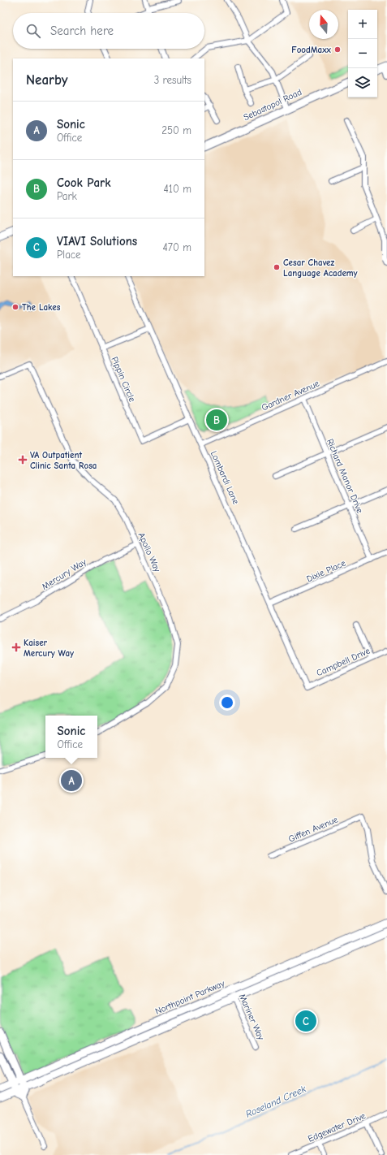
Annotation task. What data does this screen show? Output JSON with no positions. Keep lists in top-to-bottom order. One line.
{"streets":{"street":["Sebastopol Road","Pippin Circle","Gardner Avenue","Richard Manor Drive","Lombardi Lane","Apollo Way","Dixie Place","Mercury Way","Campbell Drive","Giffen Avenue","Northpoint Parkway","Mariner Way","Edgewater Drive"]},"crossings":[["Pippin Circle","Lombardi Lane"],["Gardner Avenue","Richard Manor Drive"],["Gardner Avenue","Lombardi Lane"],["Richard Manor Drive","Dixie Place"],["Lombardi Lane","Dixie Place"],["Lombardi Lane","Campbell Drive"],["Apollo Way","Mercury Way"],["Northpoint Parkway","Mariner Way"]],"water":["Roseland Creek"],"places":{"other":["FoodMaxx","Cesar Chavez Language Academy","The Lakes"],"health":["VA Outpatient Clinic Santa Rosa","Kaiser Mercury Way"]},"north":"top","page":{"map_buttons":["+","−"],"search":"Search here","heading":["Nearby","3 results"],"list":[{"mark":"A","name":"Sonic","note":"Office","value":"250 m"},{"mark":"B","name":"Cook Park","note":"Park","value":"410 m"},{"mark":"C","name":"VIAVI Solutions","note":"Place","value":"470 m"}],"pins":["B","A","C"],"popup":["Sonic","Office"]}}
